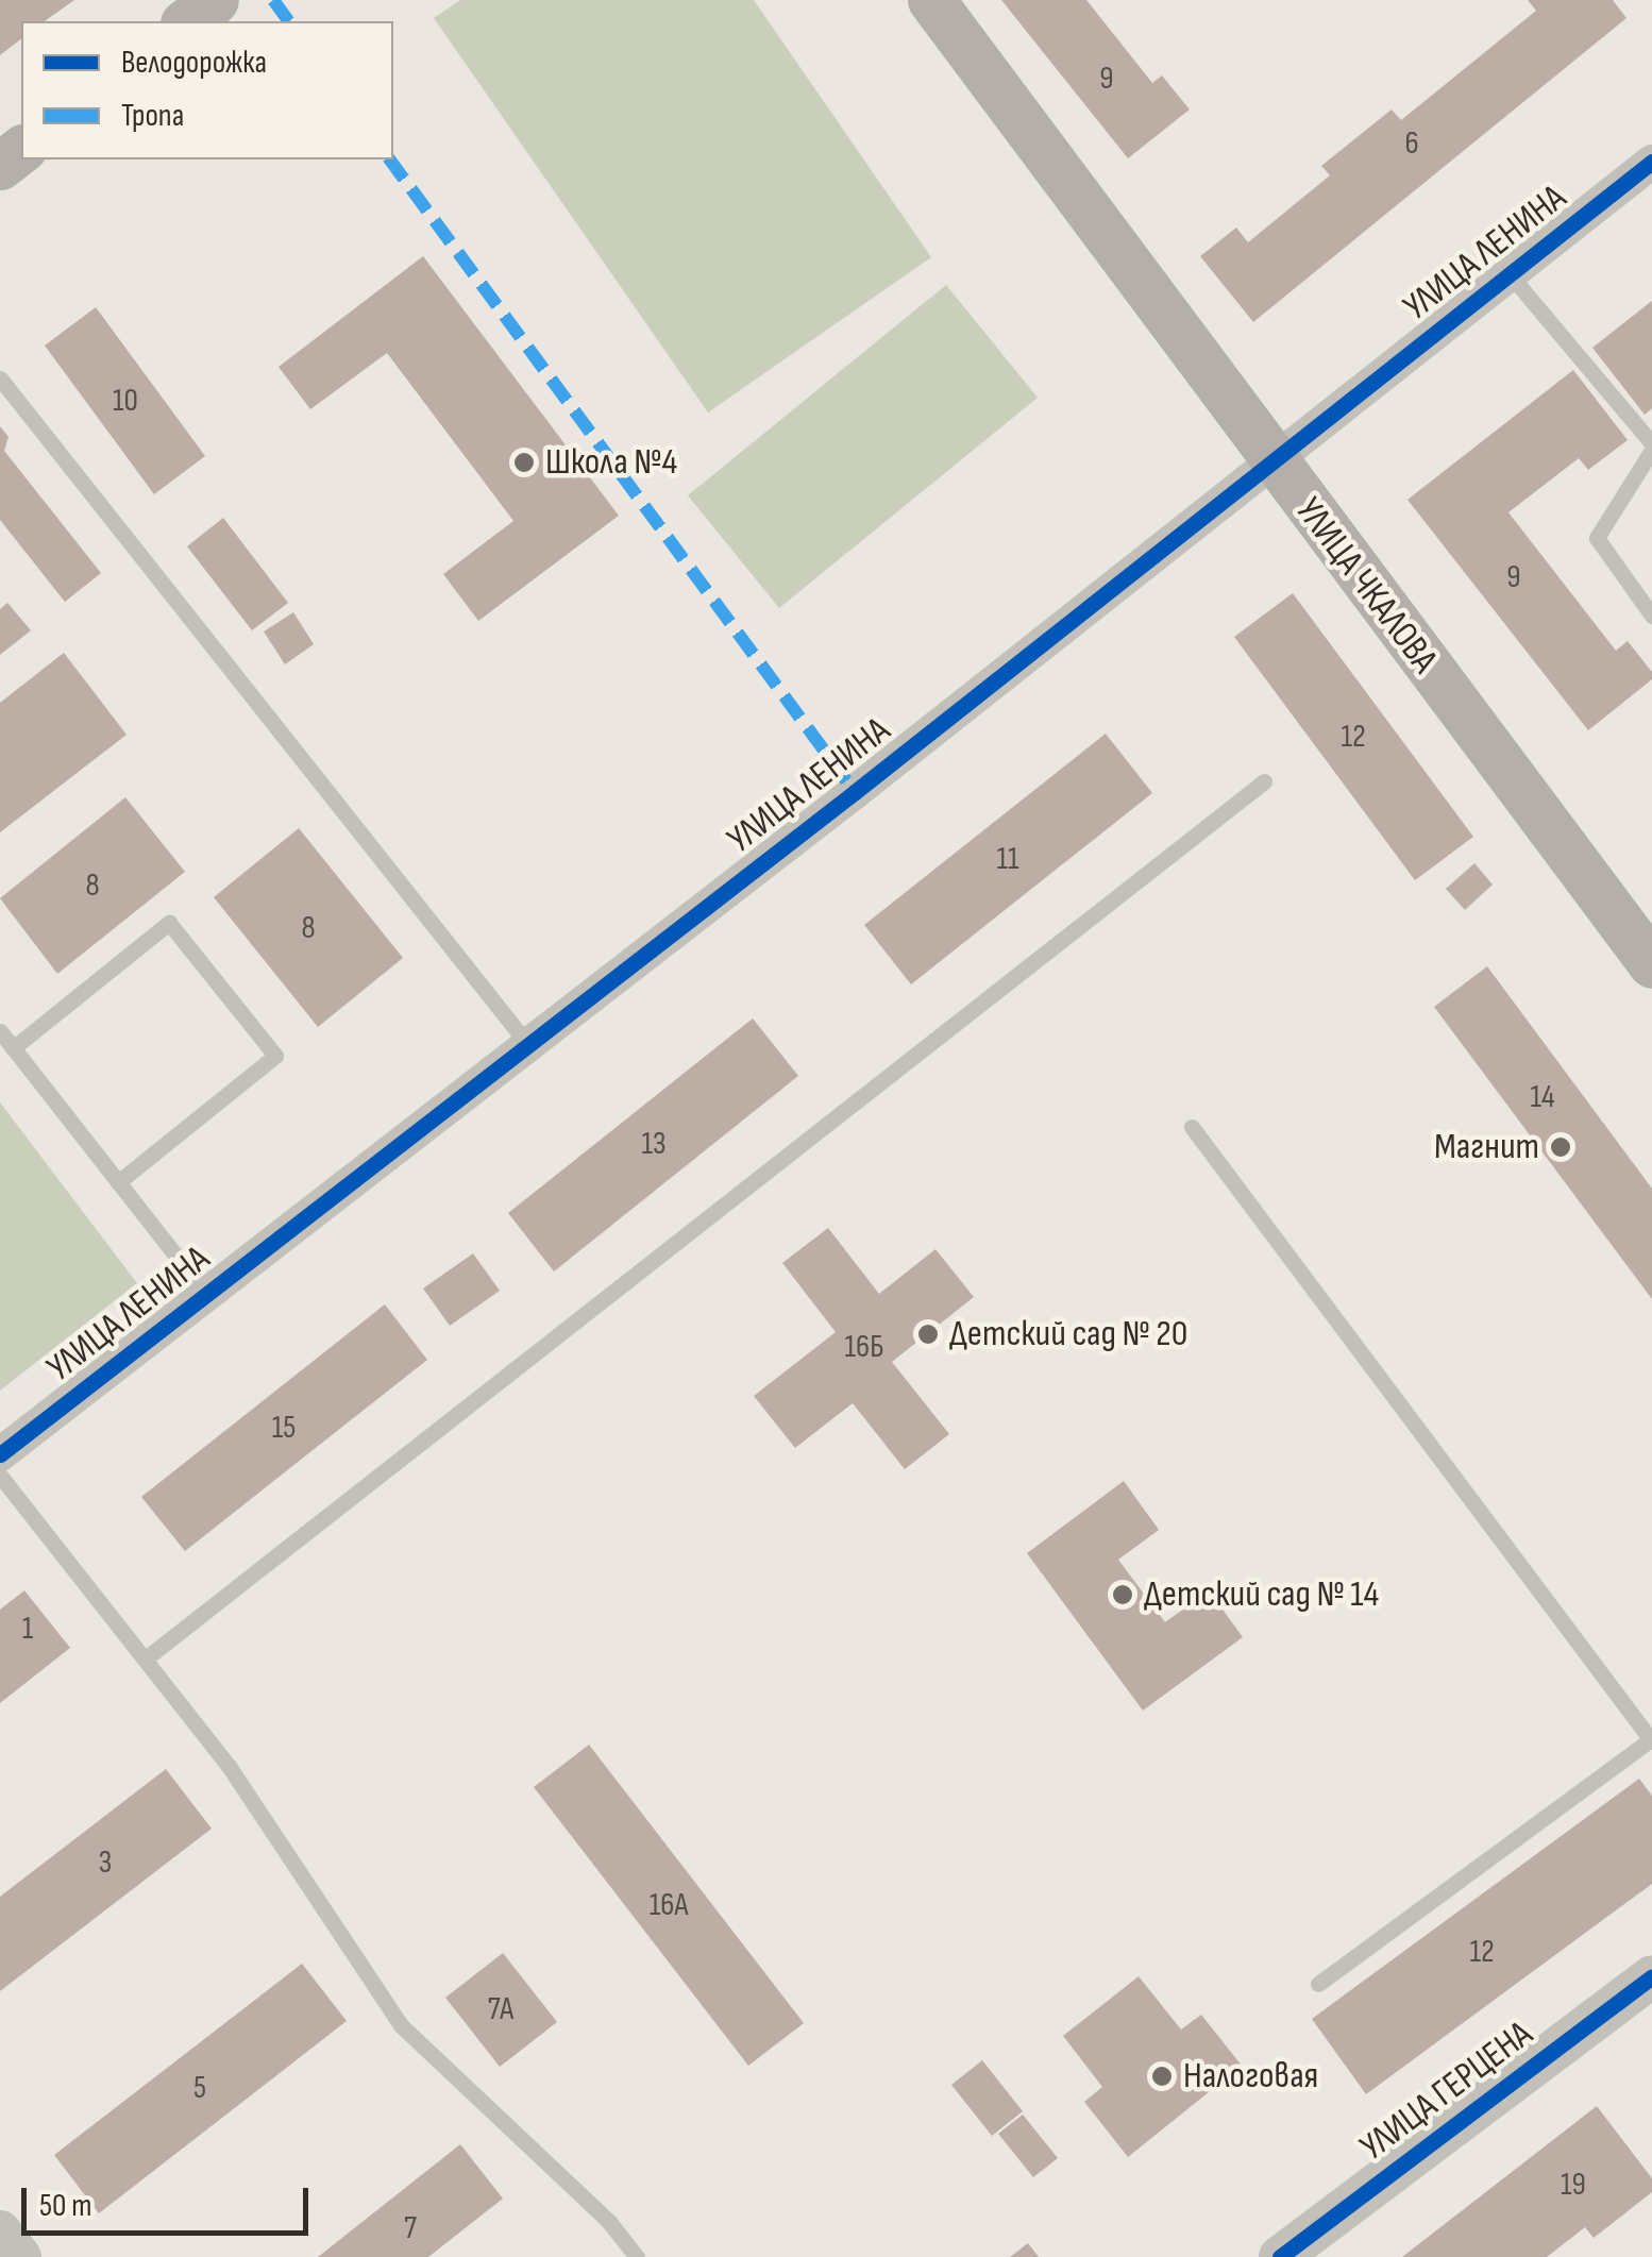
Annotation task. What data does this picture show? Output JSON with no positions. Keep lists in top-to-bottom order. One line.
{"streets":{"main road":["УЛИЦА ЧКАЛОВА"],"street":["УЛИЦА ЛЕНИНА","УЛИЦА ГЕРЦЕНА"]},"crossings":[["УЛИЦА ЛЕНИНА","УЛИЦА ЧКАЛОВА"]],"places":["Школа №4","Магнит","Детский сад № 20","Детский сад № 14","Налоговая"],"house_numbers":["9","6","10","9","12","11","8","8","14","13","16Б","15","1","3","16А","12","7А","5","19","7"],"legend":["Велодорожка","Тропа"],"scale_bar":"50 m"}
